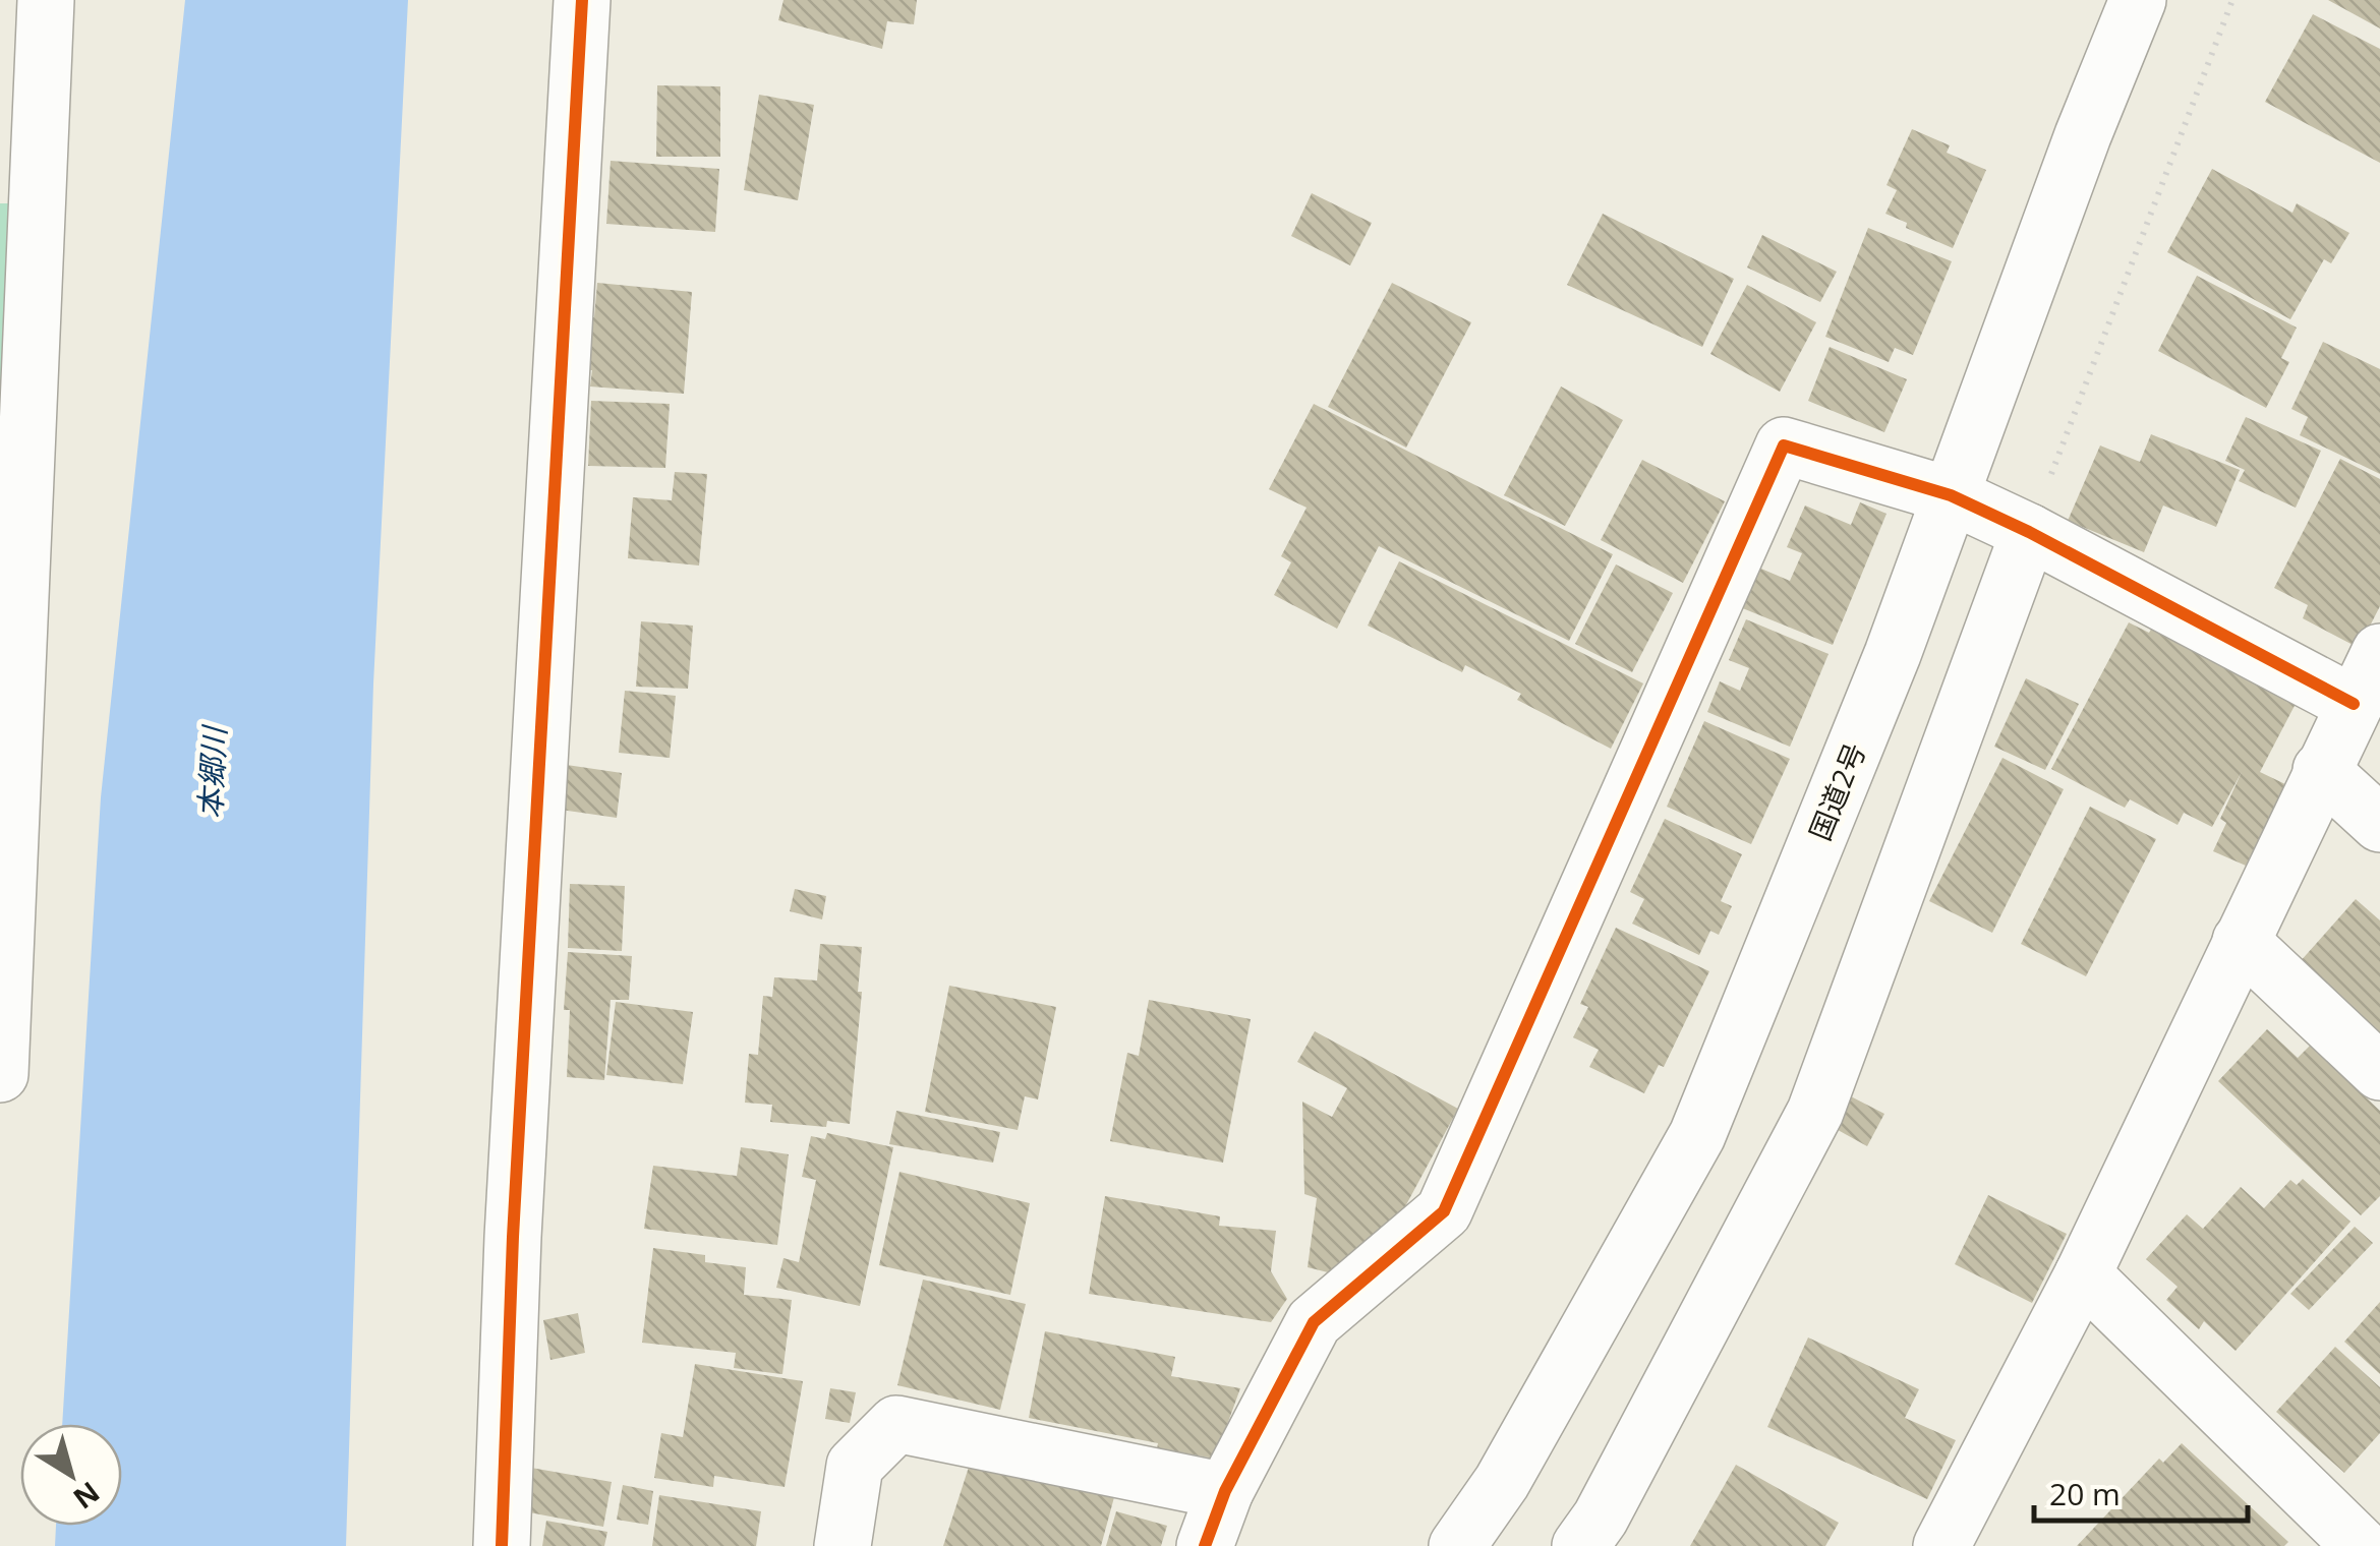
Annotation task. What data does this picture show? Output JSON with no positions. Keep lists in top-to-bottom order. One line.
{"streets":{"main road":["国道2号"]},"water":["本郷川"],"scale_bar":"20 m","north":"bottom right"}
